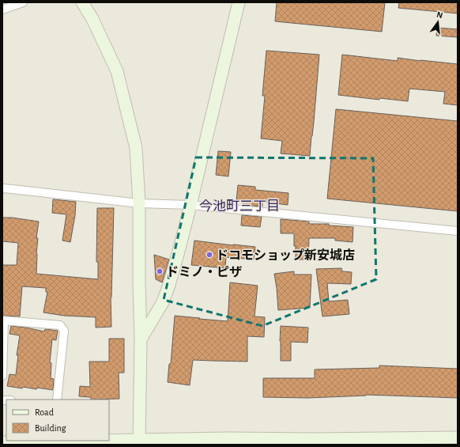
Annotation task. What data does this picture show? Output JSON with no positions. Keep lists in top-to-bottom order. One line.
{"districts":["今池町三丁目"],"places":["ドコモショップ新安城店","ドミノ・ピザ"],"legend":["Road","Building"],"north":"top"}
